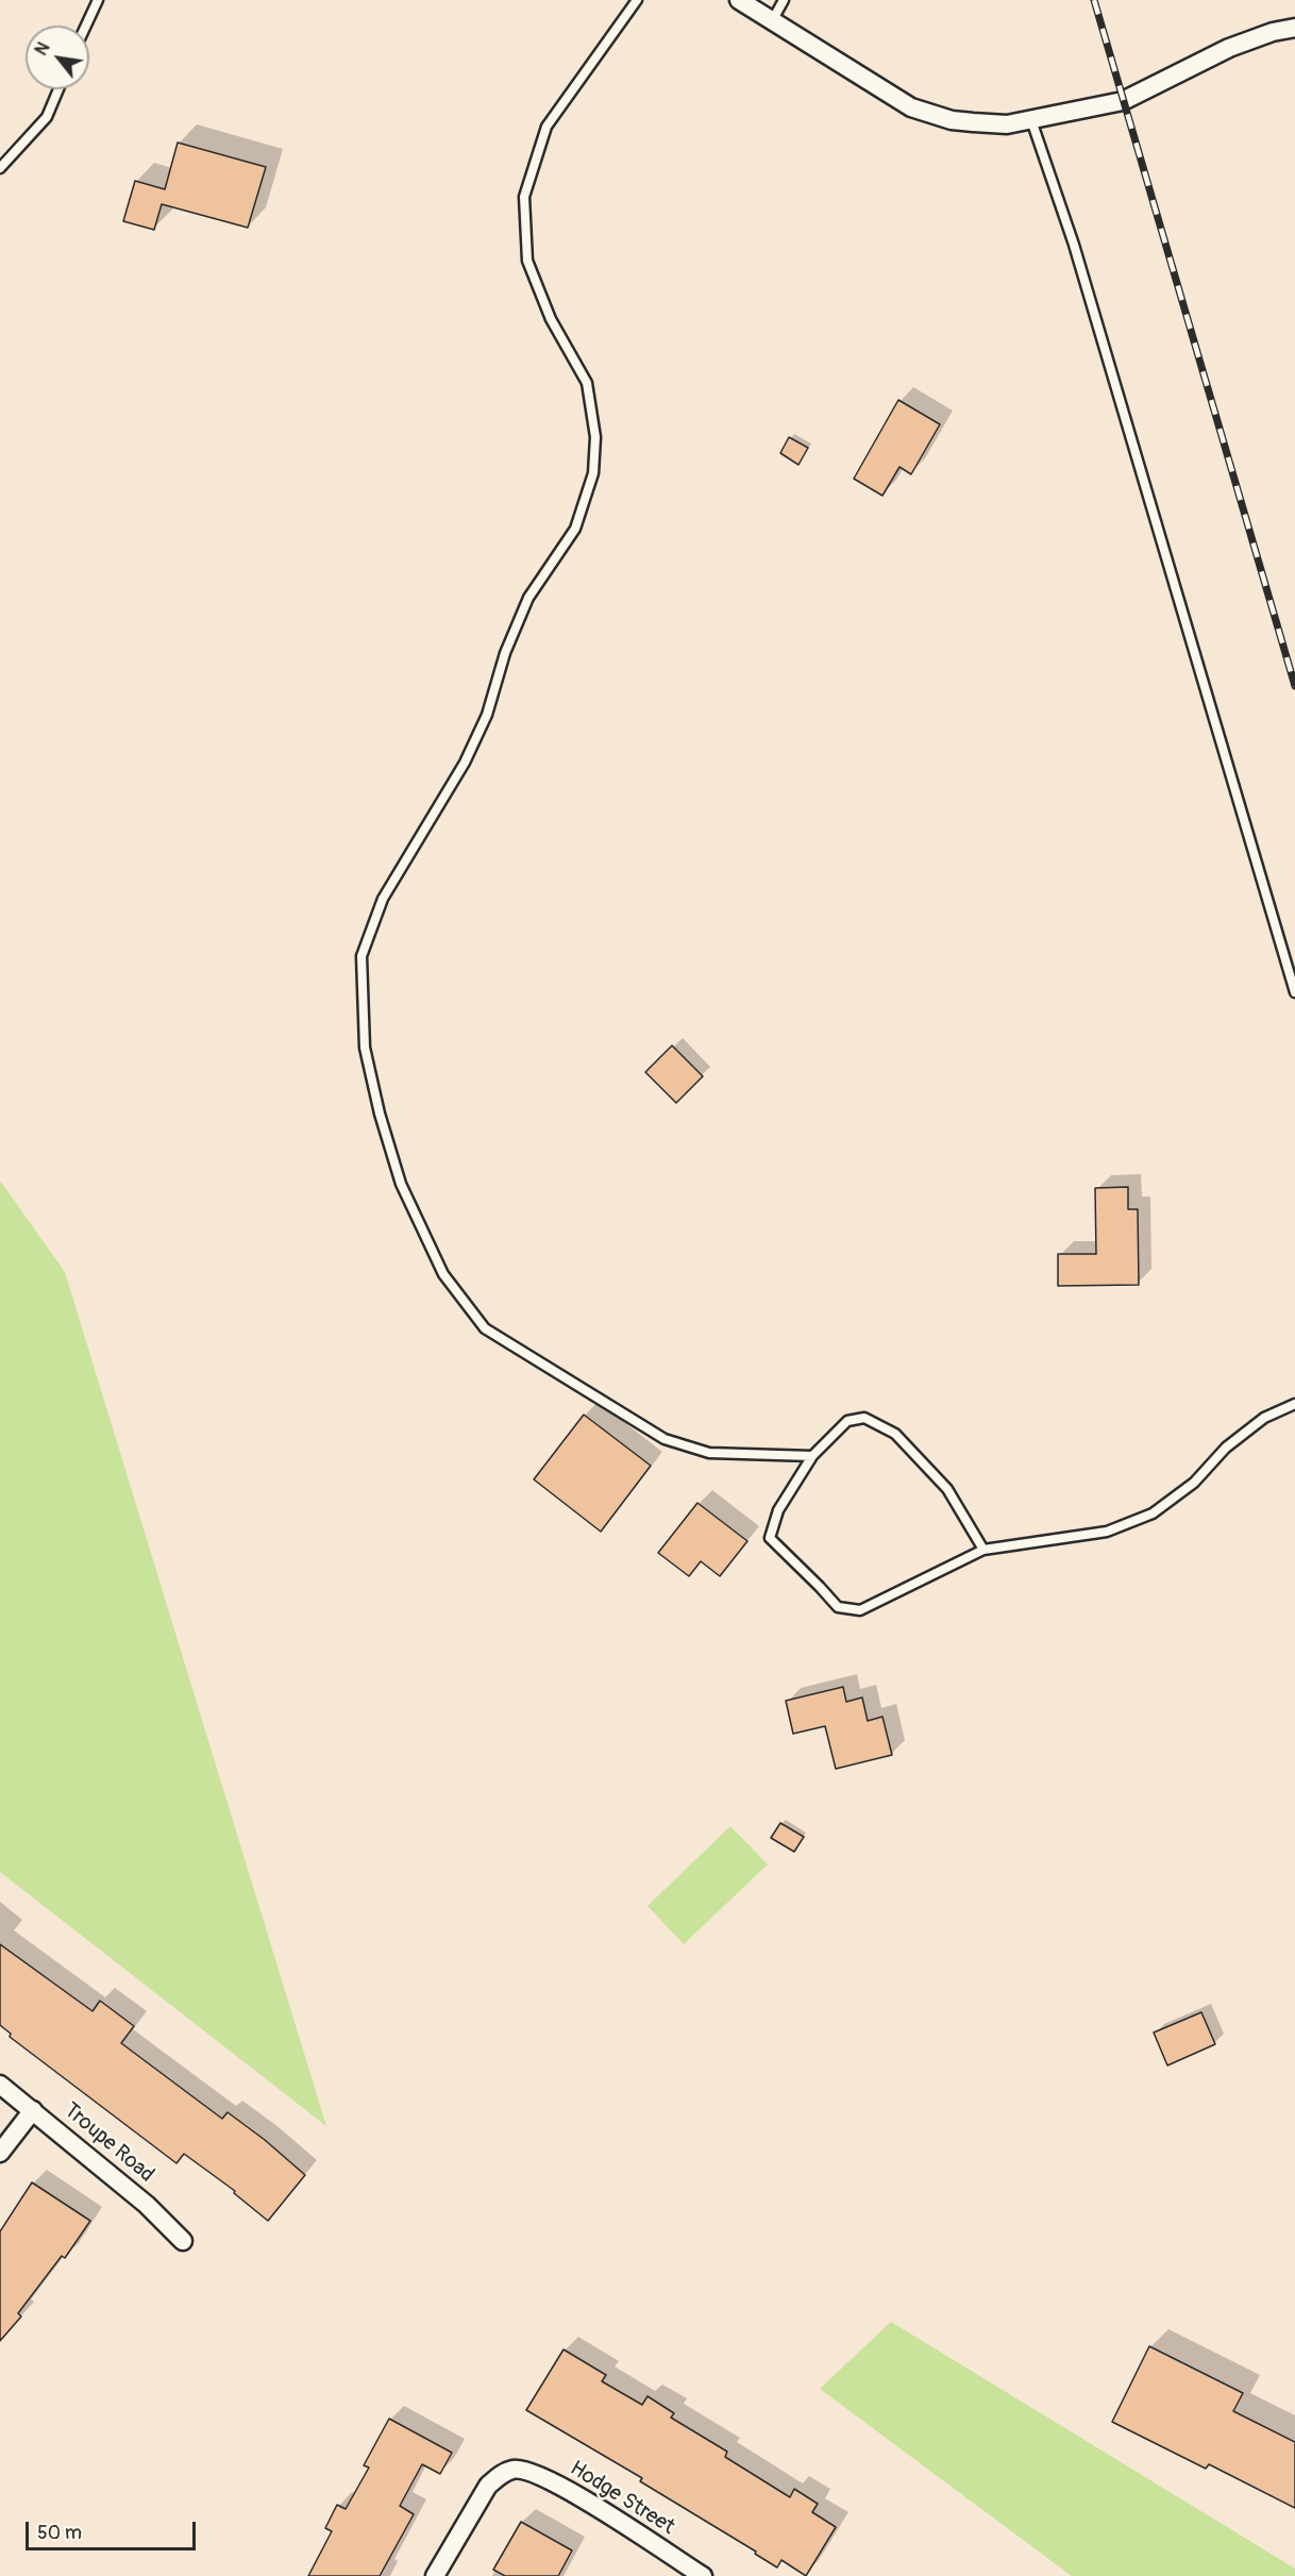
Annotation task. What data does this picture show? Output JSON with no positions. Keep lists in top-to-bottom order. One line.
{"streets":{"street":["Troupe Road","Hodge Street"]},"scale_bar":"50 m","north":"top left"}
